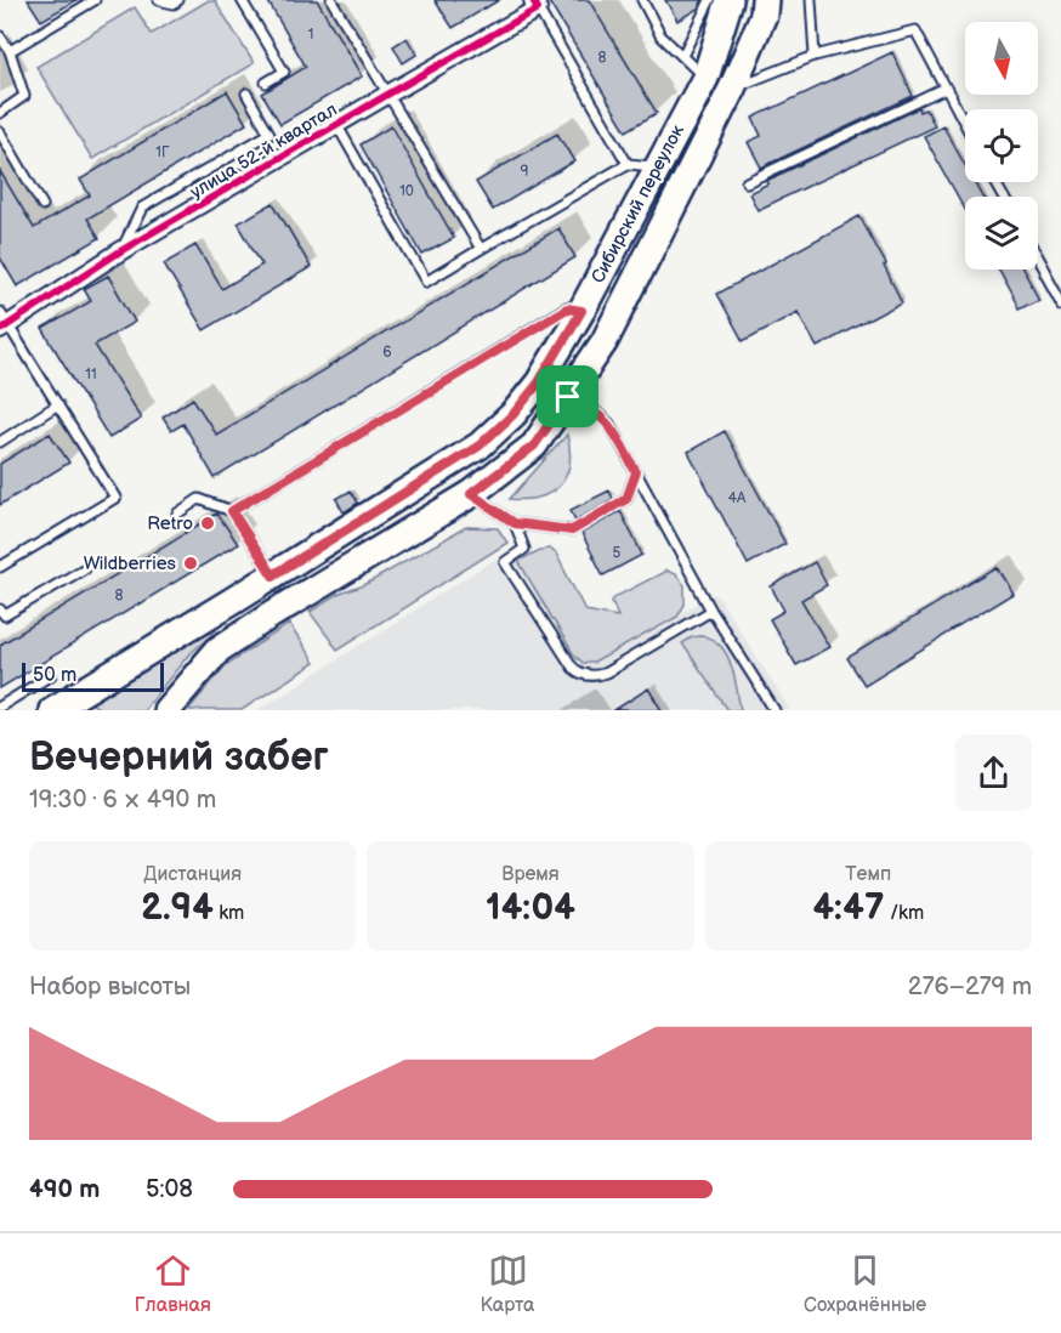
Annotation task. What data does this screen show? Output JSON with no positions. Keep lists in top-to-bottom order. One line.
{"streets":{"main road":["Сибирский переулок"],"street":["улица 52-й квартал"]},"places":["Retro","Wildberries"],"house_numbers":["1","8","1Г","9","10","6","11","4А","5","8"],"scale_bar":"50 m","north":"bottom","page":{"scale":"50 m","heading":["Вечерний забег","19:30 · 6 × 490 m"],"stats":[["Дистанция","2.94 km"],["Время","14:04"],["Темп","4:47 /km"]],"chart":["Набор высоты","276–279 m"],"list":[{"name":"490 m","note":"5:08"}],"tabs":["Главная","Карта","Сохранённые"]}}
